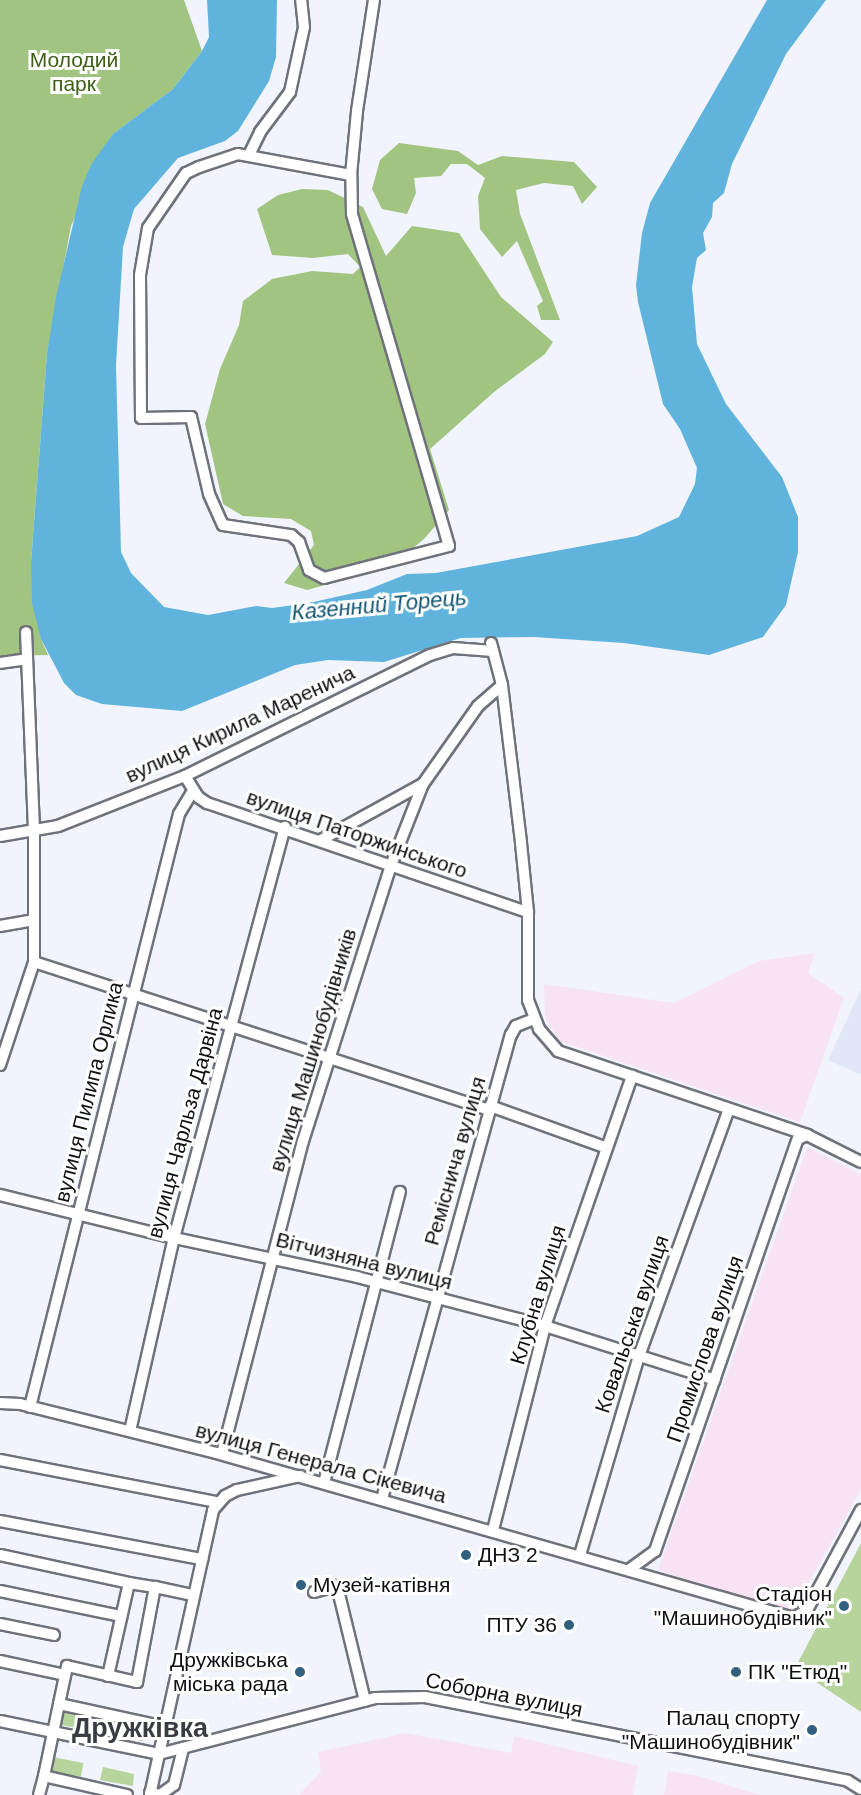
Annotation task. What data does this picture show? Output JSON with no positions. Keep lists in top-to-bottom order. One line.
{"streets":{"street":["вулиця Кирила Маренича","вулиця Паторжинського","вулиця Машинобудівників","вулиця Пилипа Орлика","вулиця Чарльза Дарвіна","Реміснича вулиця","Вітчизняна вулиця","Клубна вулиця","Ковальська вулиця","Промислова вулиця","вулиця Генерала Сікевича","Соборна вулиця"]},"crossings":[["вулиця Кирила Маренича","вулиця Машинобудівників"],["вулиця Паторжинського","вулиця Машинобудівників"],["вулиця Паторжинського","вулиця Пилипа Орлика"],["вулиця Паторжинського","вулиця Чарльза Дарвіна"],["вулиця Машинобудівників","Вітчизняна вулиця"],["вулиця Машинобудівників","вулиця Генерала Сікевича"],["вулиця Пилипа Орлика","Вітчизняна вулиця"],["вулиця Пилипа Орлика","вулиця Генерала Сікевича"],["вулиця Чарльза Дарвіна","Вітчизняна вулиця"],["вулиця Чарльза Дарвіна","вулиця Генерала Сікевича"],["Реміснича вулиця","Вітчизняна вулиця"],["Реміснича вулиця","вулиця Генерала Сікевича"],["Вітчизняна вулиця","Клубна вулиця"],["Вітчизняна вулиця","Ковальська вулиця"],["Вітчизняна вулиця","Промислова вулиця"],["Клубна вулиця","вулиця Генерала Сікевича"],["Ковальська вулиця","вулиця Генерала Сікевича"],["Промислова вулиця","вулиця Генерала Сікевича"]],"districts":["Дружківка"],"water":["Казенний Торець"],"parks":["Молодий парк"],"places":["ДНЗ 2","Музей-катівня","Стадіон \"Машинобудівник\"","ПТУ 36","Дружківська міська рада","ПК \"Етюд\"","Палац спорту \"Машинобудівник\""]}
